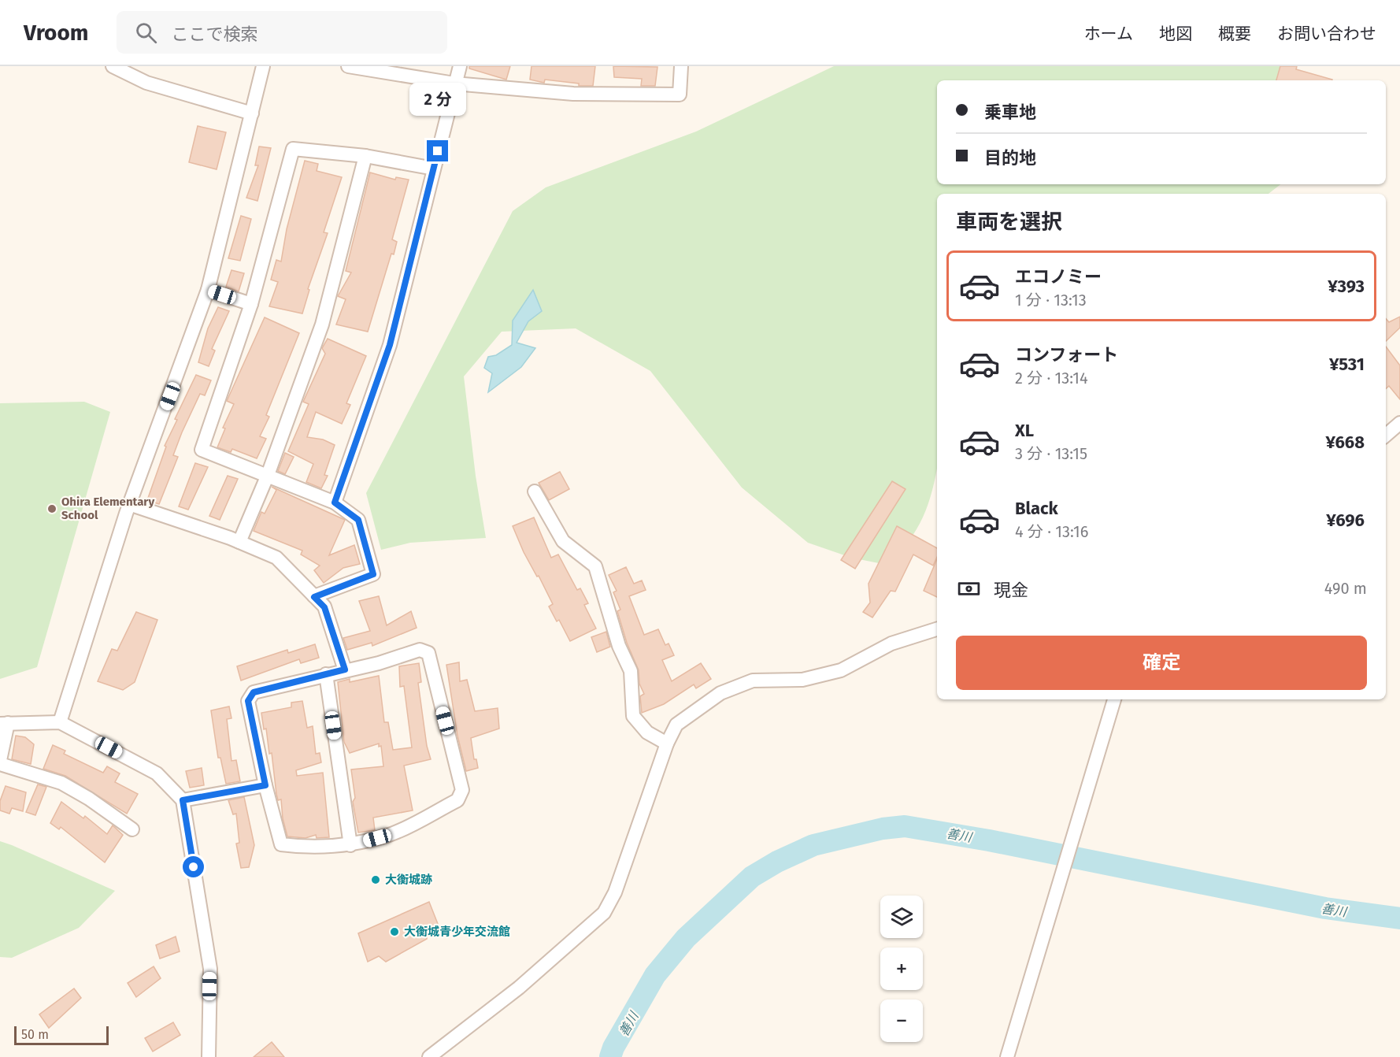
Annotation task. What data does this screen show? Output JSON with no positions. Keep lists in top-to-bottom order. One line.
{"water":["善川"],"places":["Ohira Elementary School","大衡城跡","大衡城青少年交流館"],"scale_bar":"50 m","page":{"header":"Vroom","search":"ここで検索","nav":["ホーム","地図","概要","お問い合わせ"],"banner":["乗車地","目的地"],"bubble":"2 分","heading":"車両を選択","list":[{"name":"エコノミー","note":"1 分 · 13:13","value":"¥393"},{"name":"コンフォート","note":"2 分 · 13:14","value":"¥531"},{"name":"XL","note":"3 分 · 13:15","value":"¥668"},{"name":"Black","note":"4 分 · 13:16","value":"¥696"}],"pay":["現金","490 m"],"buttons":"確定","map_buttons":["+","−"],"scale":"50 m"}}
